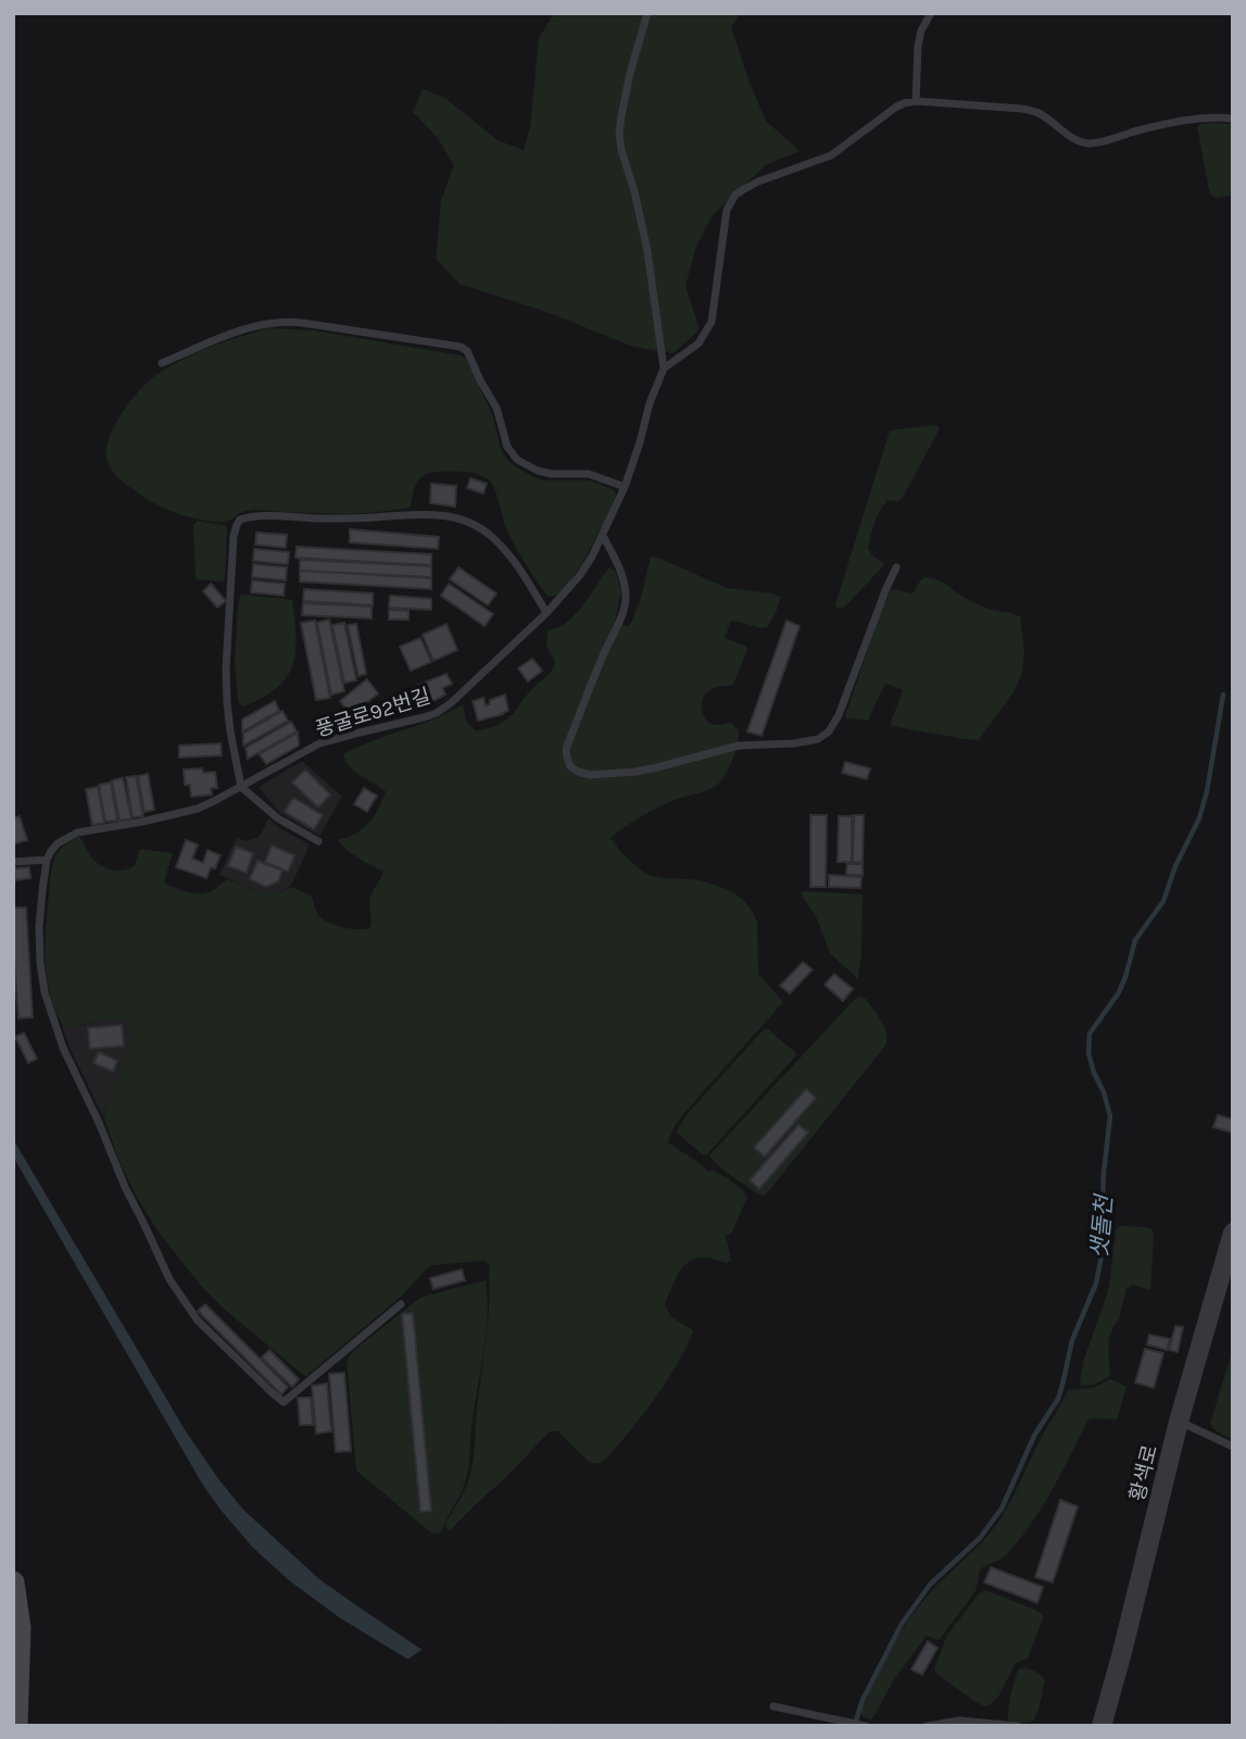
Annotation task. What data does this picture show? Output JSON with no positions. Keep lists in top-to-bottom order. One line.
{"streets":{"street":["황색로"],"lane":["풍굴로92번길"]},"water":["샛돌천"]}
